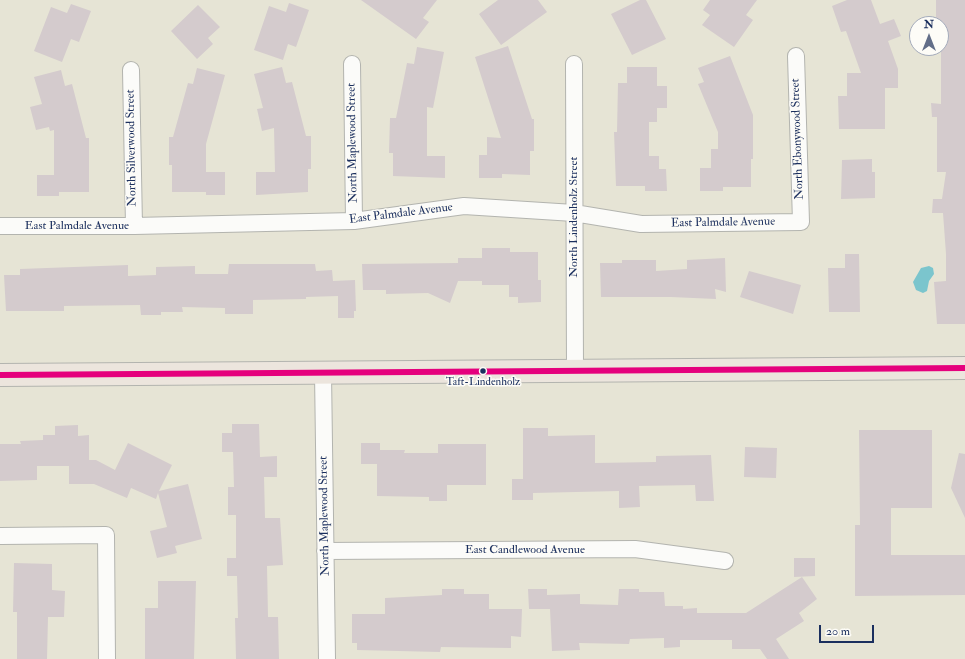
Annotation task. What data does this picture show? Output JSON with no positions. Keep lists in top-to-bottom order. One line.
{"streets":{"street":["North Ebonywood Street","North Maplewood Street","North Silverwood Street","East Palmdale Avenue","North Lindenholz Street","East Candlewood Avenue"]},"crossings":[["North Ebonywood Street","East Palmdale Avenue"],["North Maplewood Street","East Palmdale Avenue"],["North Maplewood Street","East Candlewood Avenue"],["North Silverwood Street","East Palmdale Avenue"],["East Palmdale Avenue","North Lindenholz Street"]],"places":["Taft-Lindenholz"],"scale_bar":"20 m","north":"top"}
